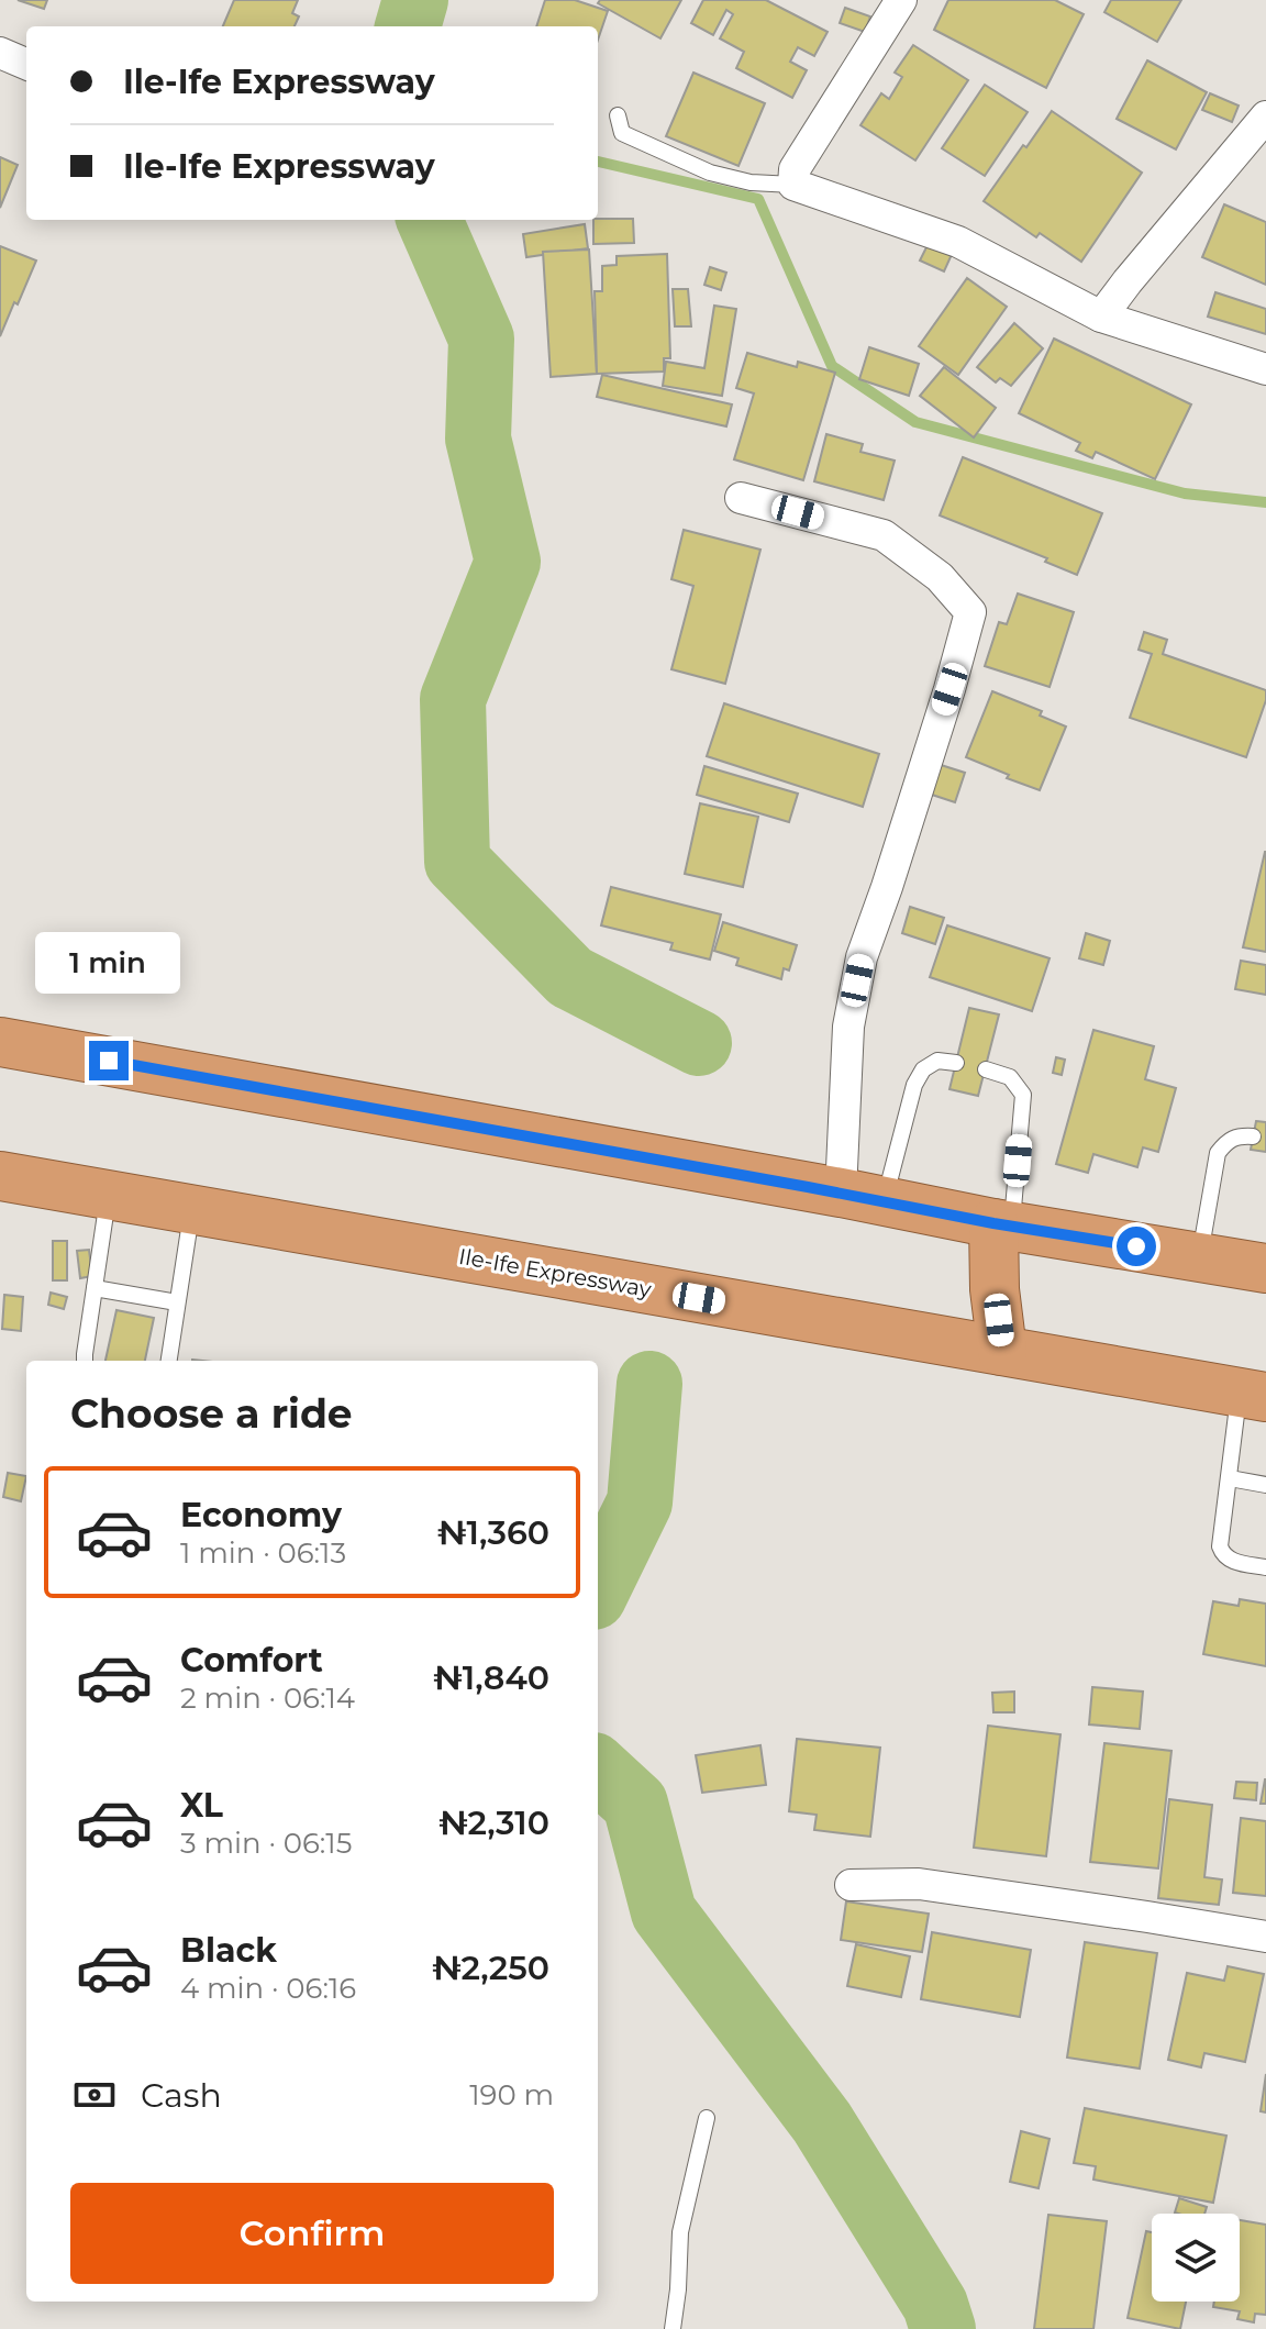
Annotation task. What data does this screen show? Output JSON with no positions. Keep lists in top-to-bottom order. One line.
{"streets":{"highway":["Ile-Ife Expressway"]},"page":{"banner":["Ile-Ife Expressway","Ile-Ife Expressway"],"bubble":"1 min","heading":"Choose a ride","list":[{"name":"Economy","note":"1 min · 06:13","value":"₦1,360"},{"name":"Comfort","note":"2 min · 06:14","value":"₦1,840"},{"name":"XL","note":"3 min · 06:15","value":"₦2,310"},{"name":"Black","note":"4 min · 06:16","value":"₦2,250"}],"pay":["Cash","190 m"],"buttons":"Confirm"}}
